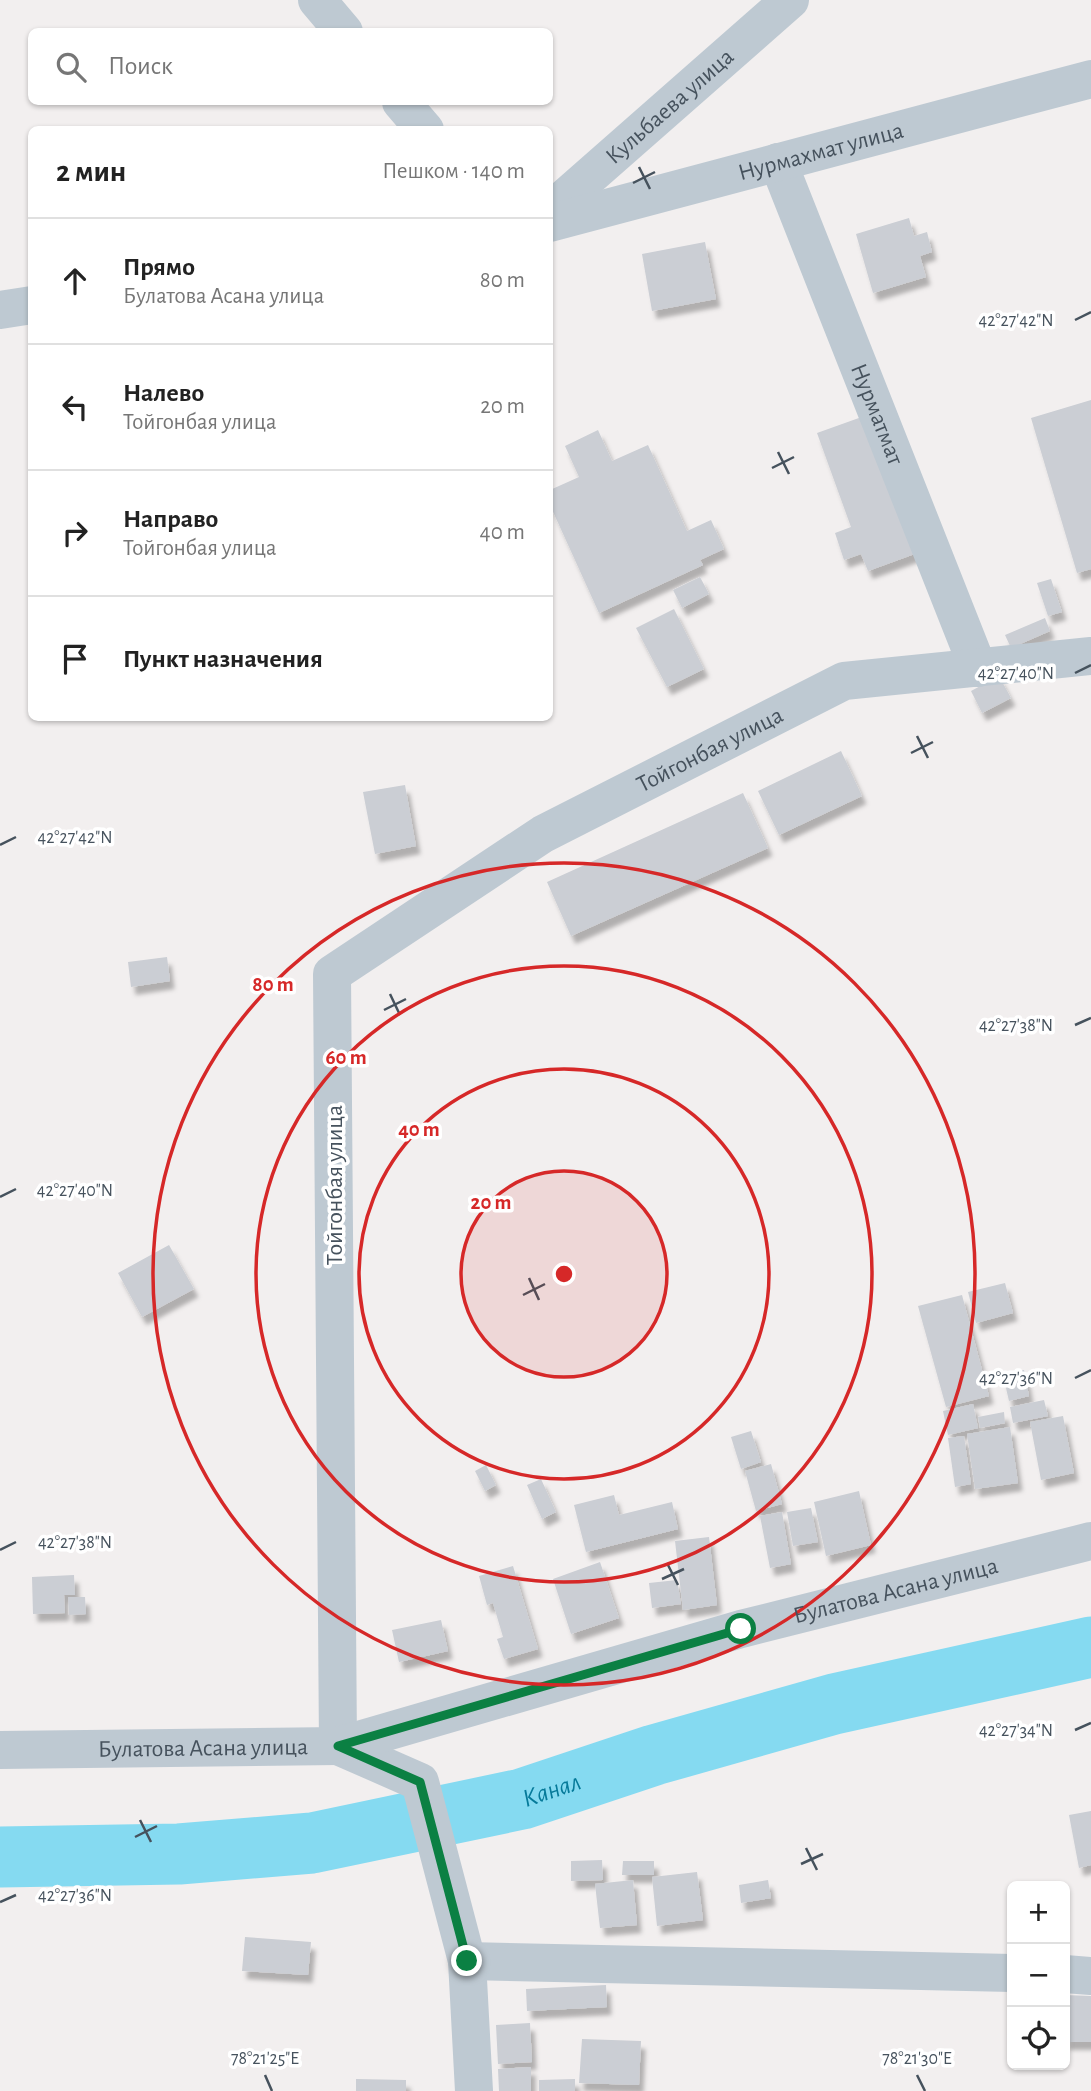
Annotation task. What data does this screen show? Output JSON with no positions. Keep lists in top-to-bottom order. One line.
{"streets":{"street":["Кульбаева улица","Нурмахмат улица","Нурматмат","Тойгонбая улица","Булатова Асана улица"]},"crossings":[["Нурмахмат улица","Нурматмат"],["Нурматмат","Тойгонбая улица"],["Тойгонбая улица","Булатова Асана улица"]],"water":["Канал"],"page":{"search":"Поиск","heading":["2 мин","Пешком · 140 m"],"list":[["Прямо","Булатова Асана улица","80 m"],["Налево","Тойгонбая улица","20 m"],["Направо","Тойгонбая улица","40 m"],"Пункт назначения"],"map_buttons":["+","−"]},"coordinates":["42°27'42\"N","42°27'40\"N","42°27'38\"N","42°27'36\"N","42°27'34\"N","78°21'25\"E","78°21'30\"E"],"rings":["80 m","60 m","40 m","20 m"]}
